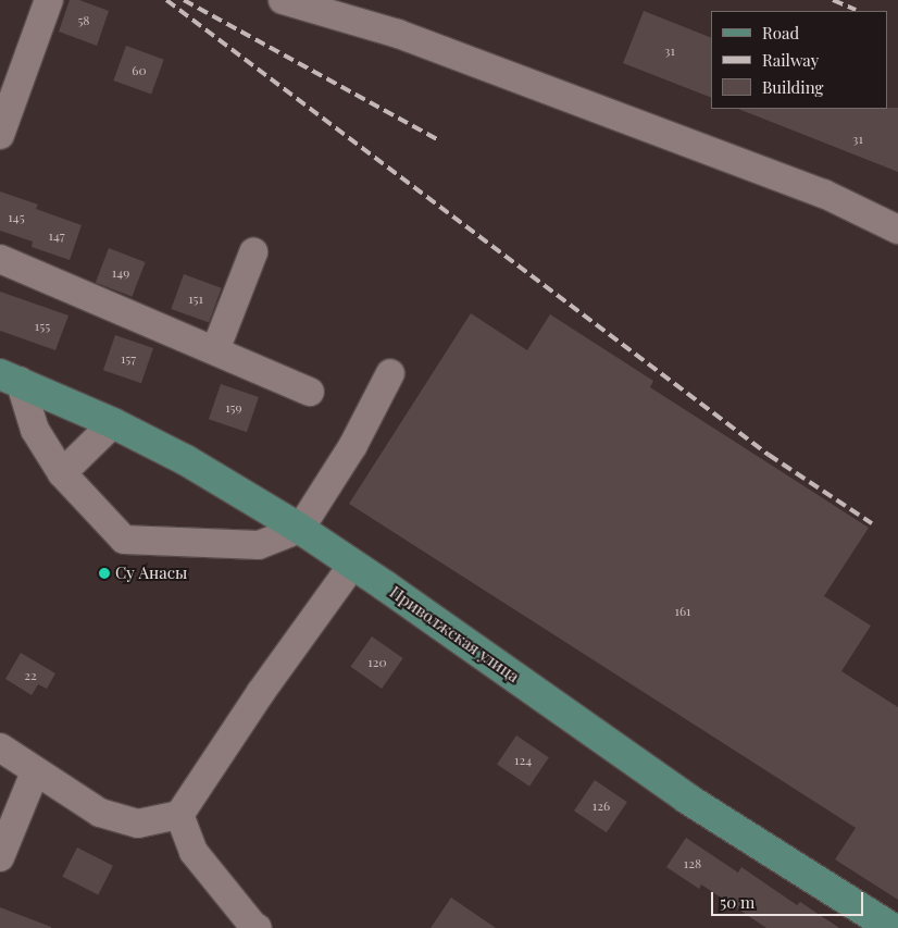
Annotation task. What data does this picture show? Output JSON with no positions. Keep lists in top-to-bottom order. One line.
{"streets":{"main road":["Приволжская улица"]},"places":["Су Анасы"],"house_numbers":["58","31","60","31","145","147","149","151","155","157","159","161","120","22","124","126","128"],"legend":["Road","Railway","Building"],"scale_bar":"50 m"}
